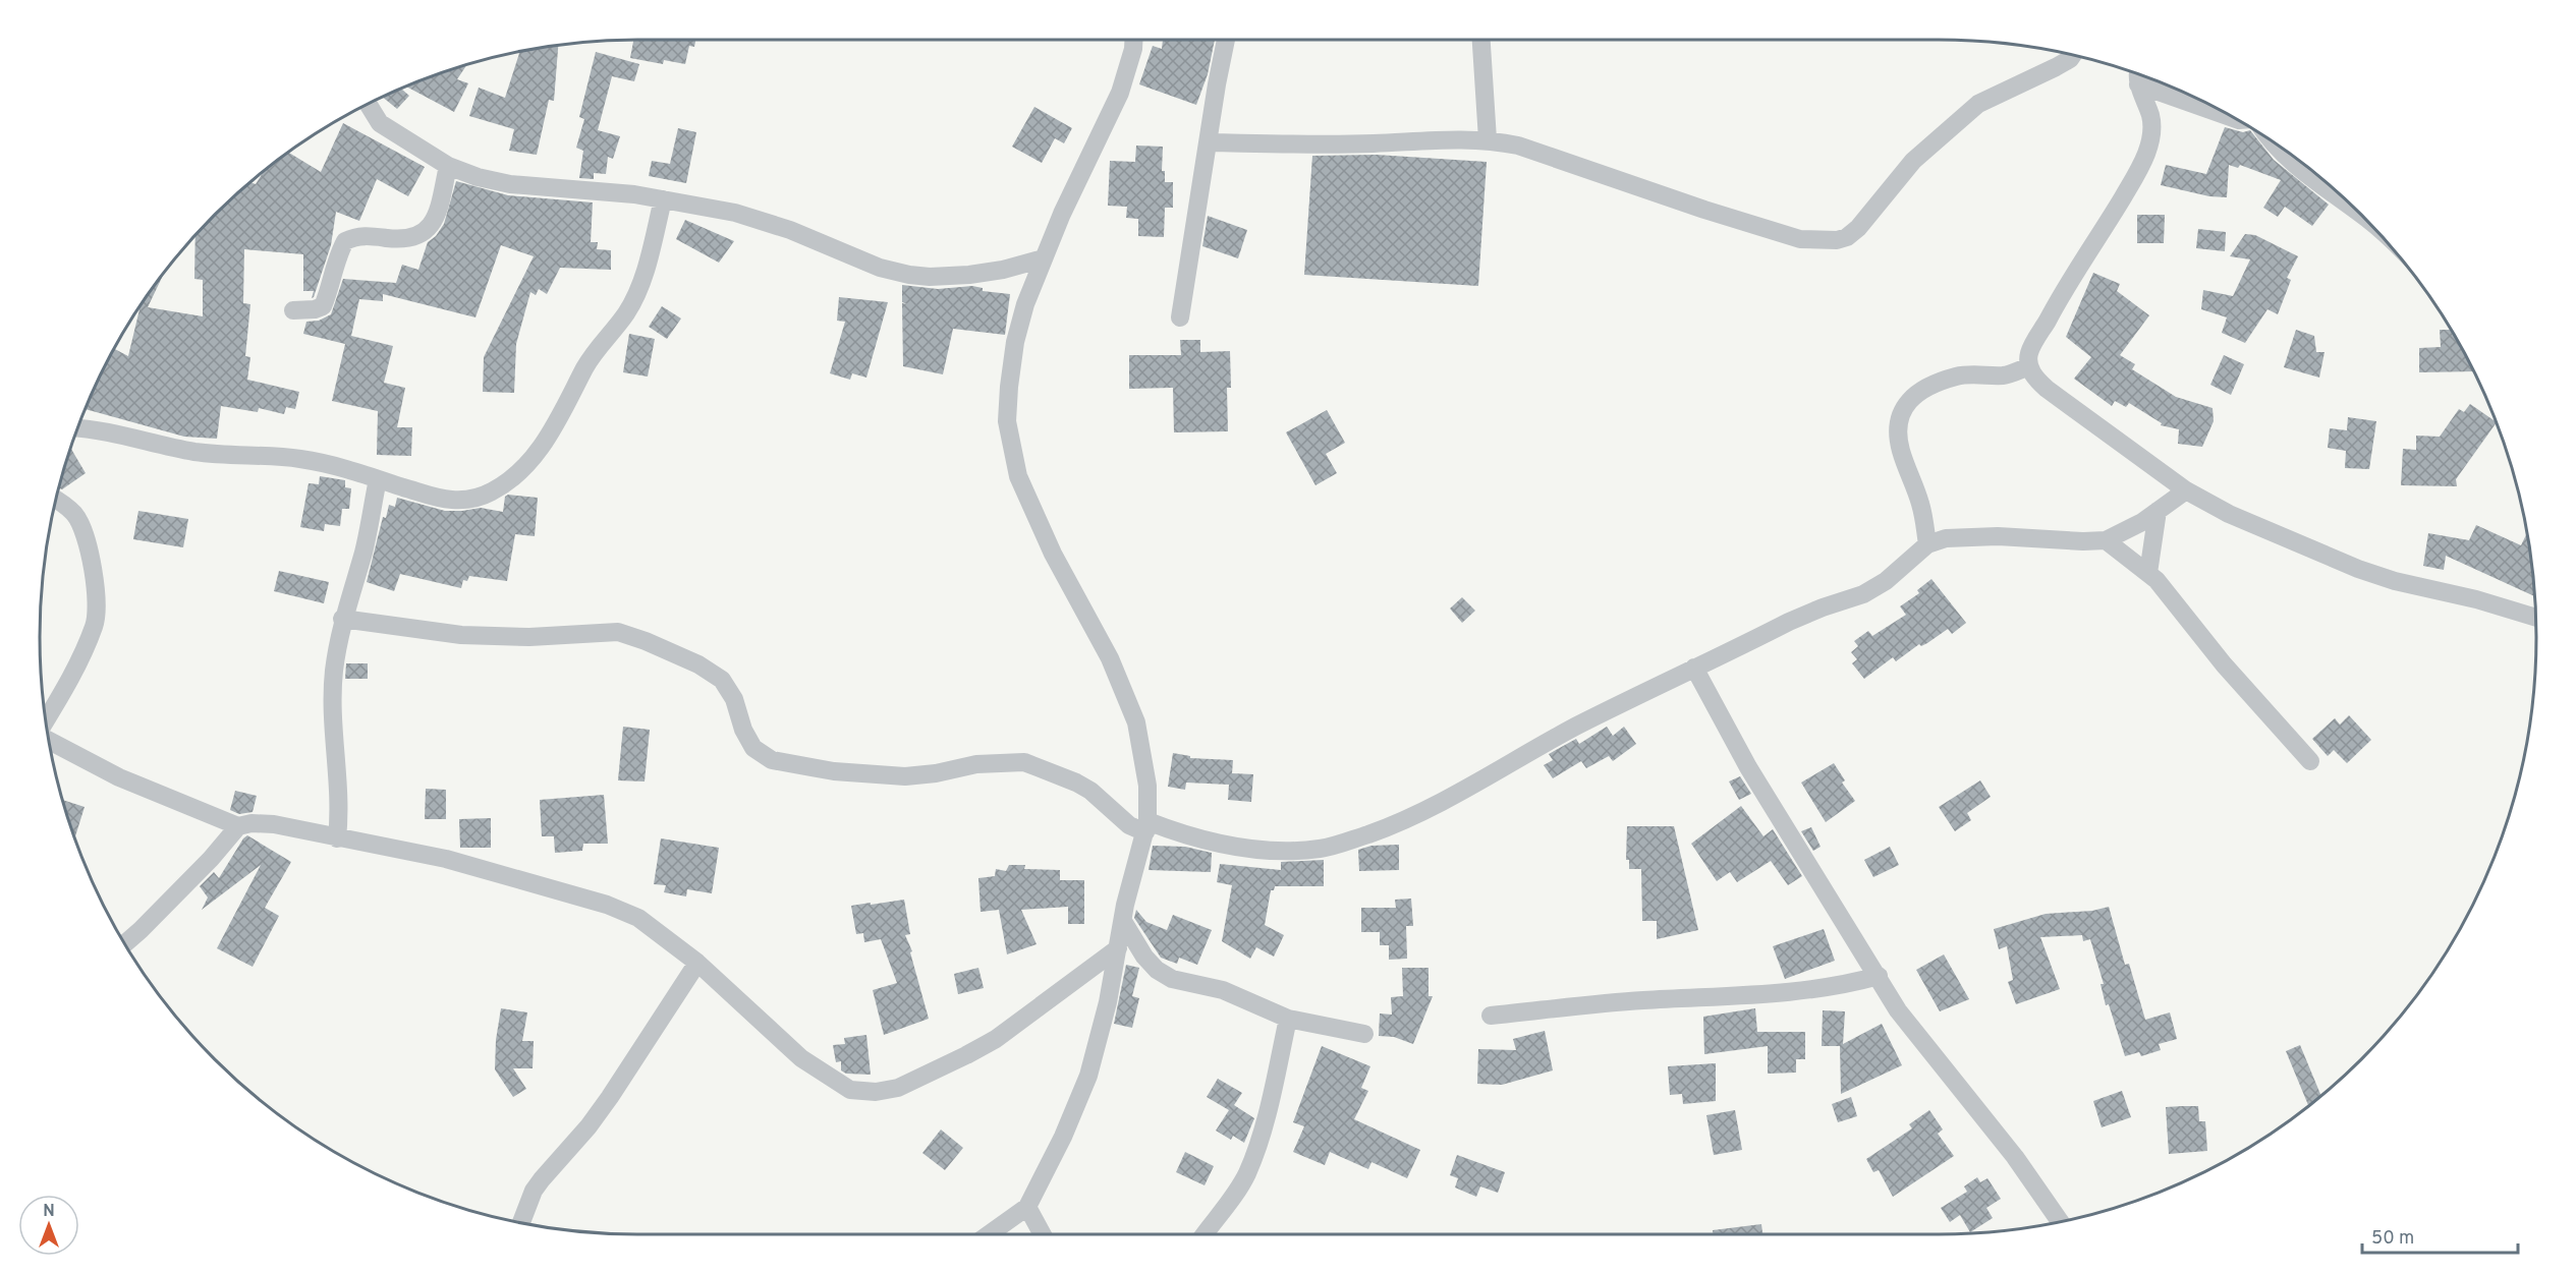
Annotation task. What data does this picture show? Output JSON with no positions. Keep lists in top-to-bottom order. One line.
{"scale_bar":"50 m","north":"top"}
